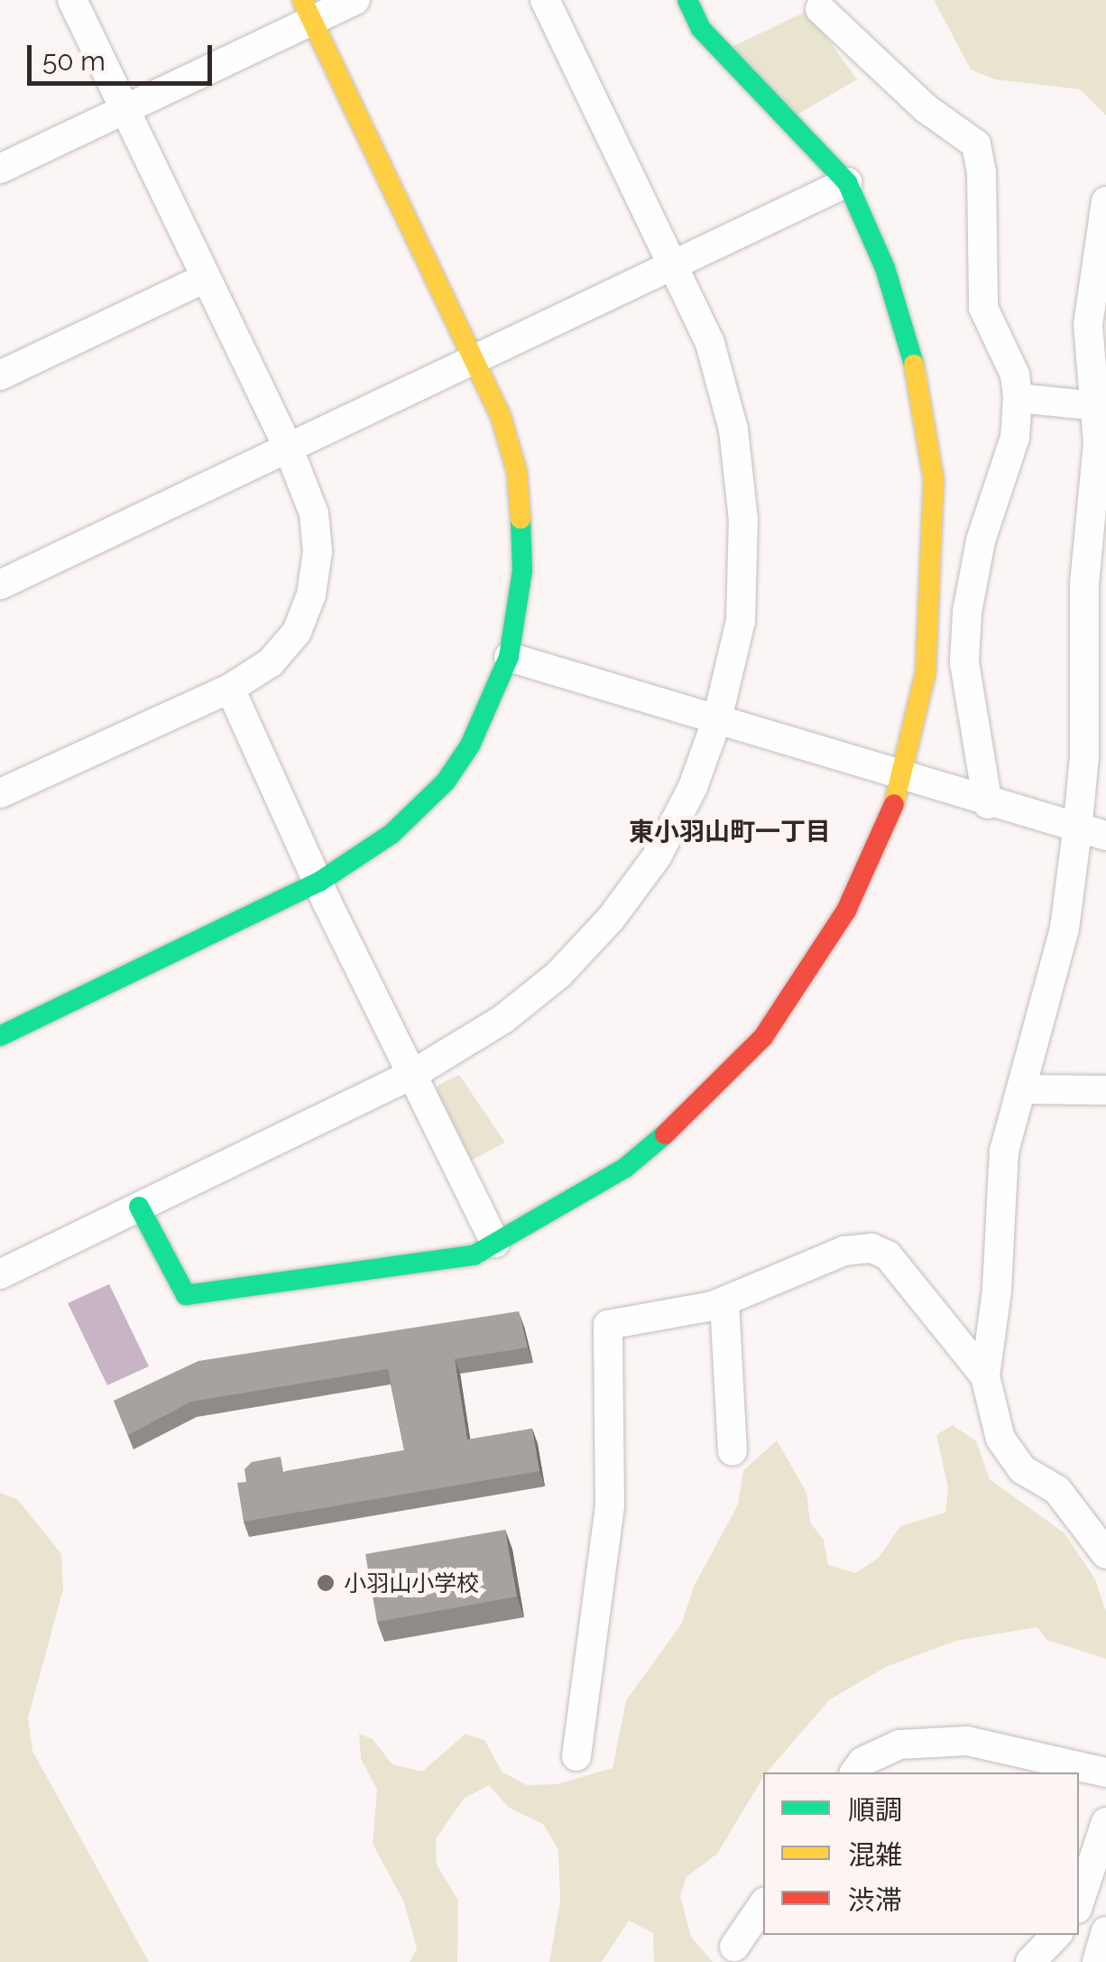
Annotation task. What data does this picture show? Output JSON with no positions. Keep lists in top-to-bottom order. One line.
{"districts":["東小羽山町一丁目"],"places":["小羽山小学校"],"legend":["順調","混雑","渋滞"],"scale_bar":"50 m"}
